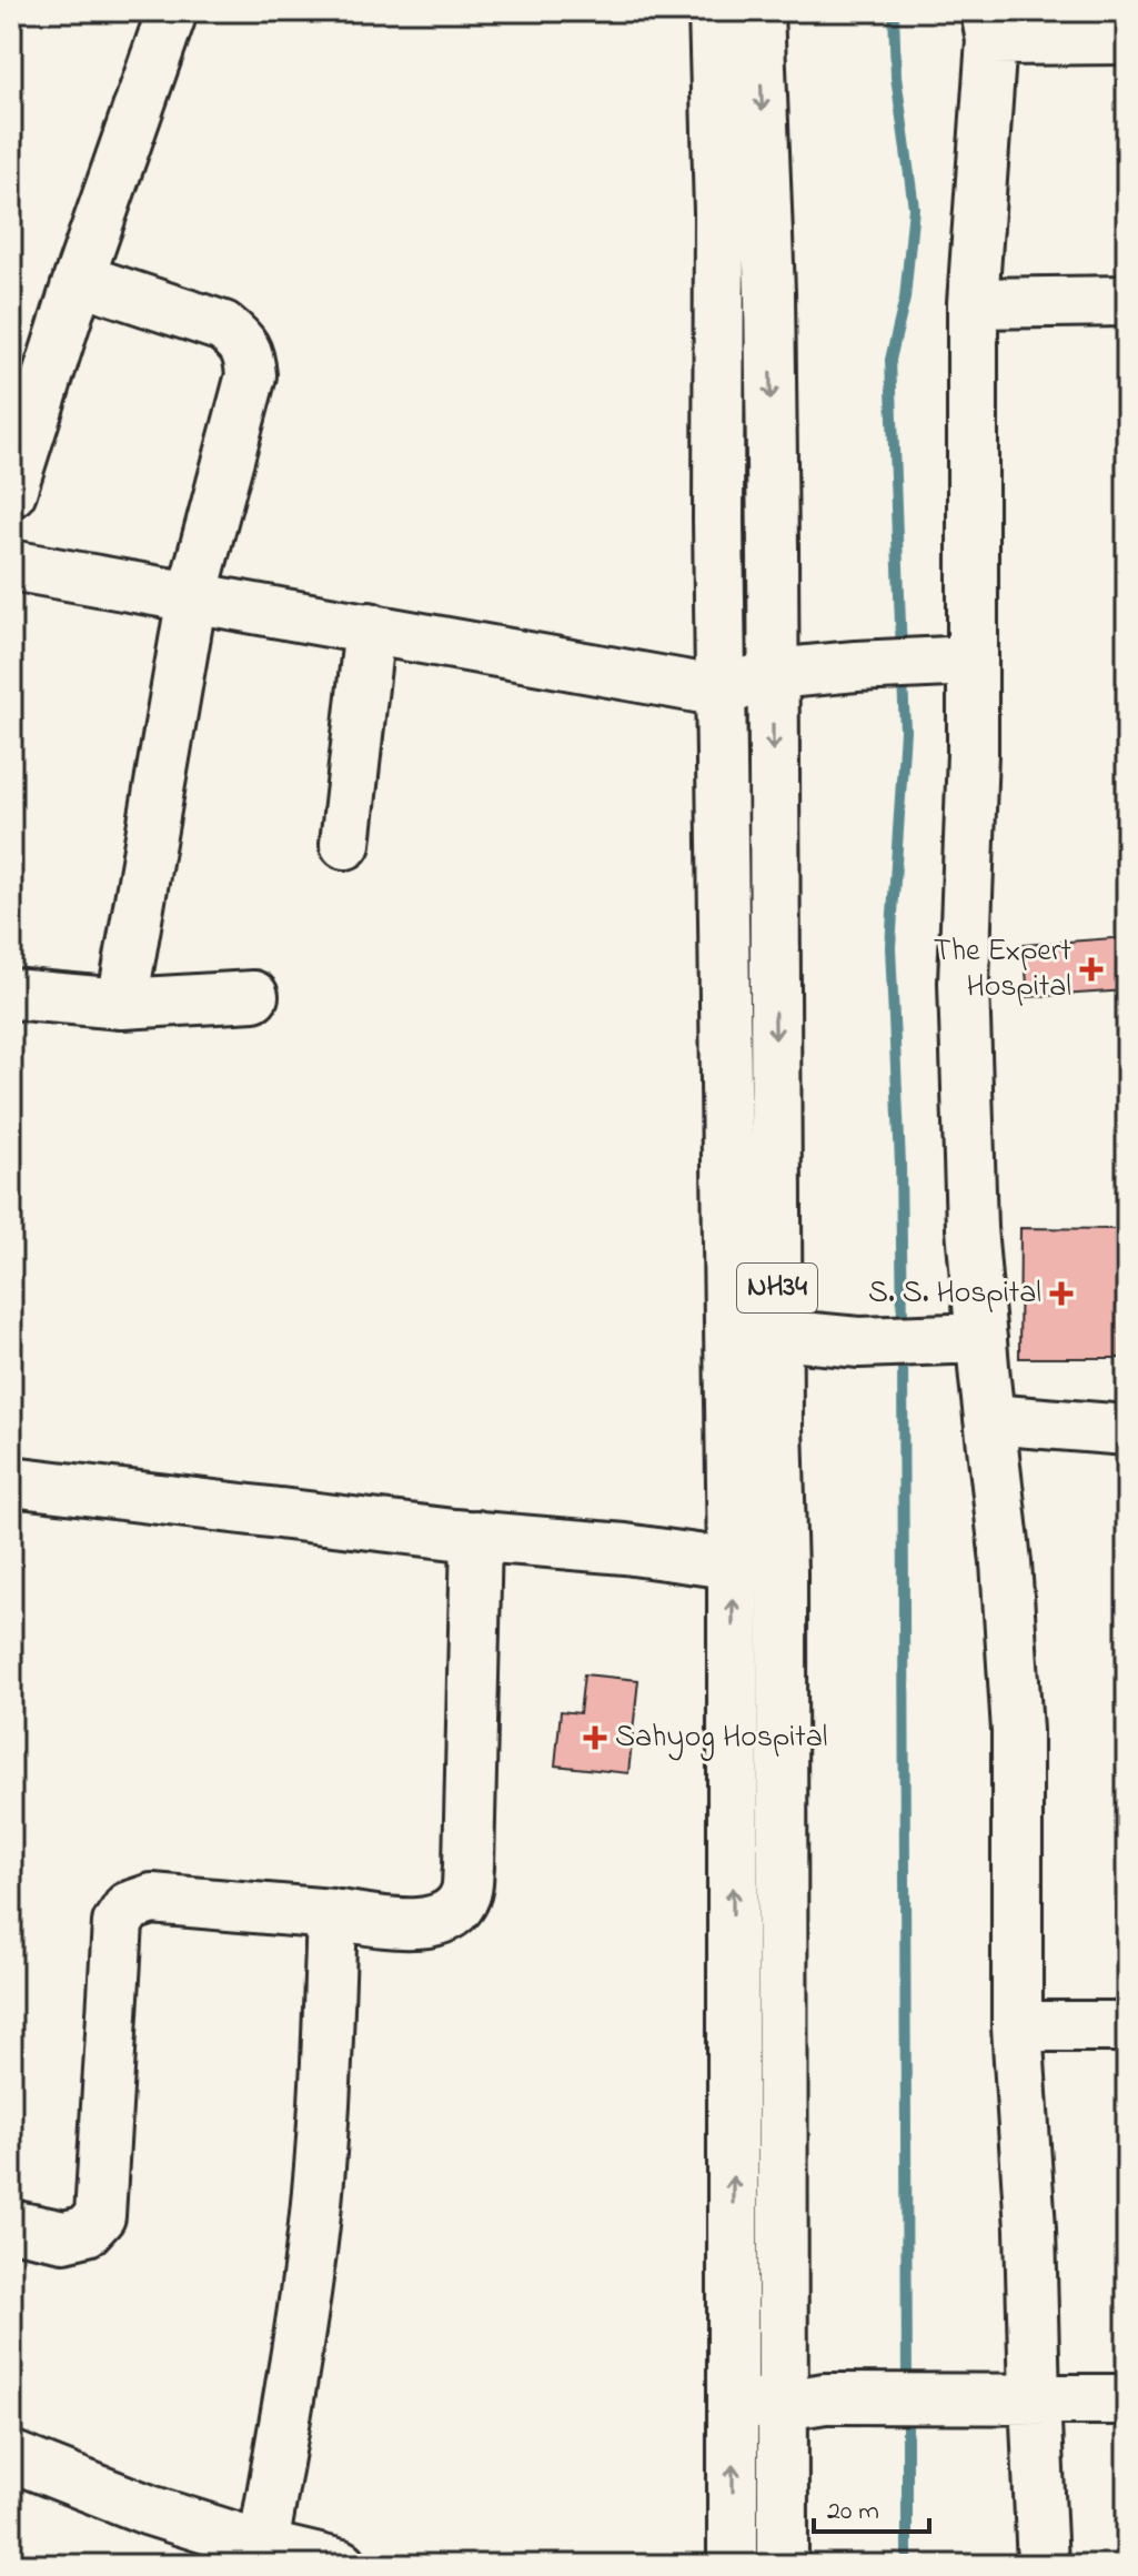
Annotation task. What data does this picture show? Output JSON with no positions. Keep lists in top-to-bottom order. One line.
{"streets":{"main road":["NH34"]},"places":{"health":["The Expert Hospital","S. S. Hospital","Sahyog Hospital"]},"scale_bar":"20 m"}
